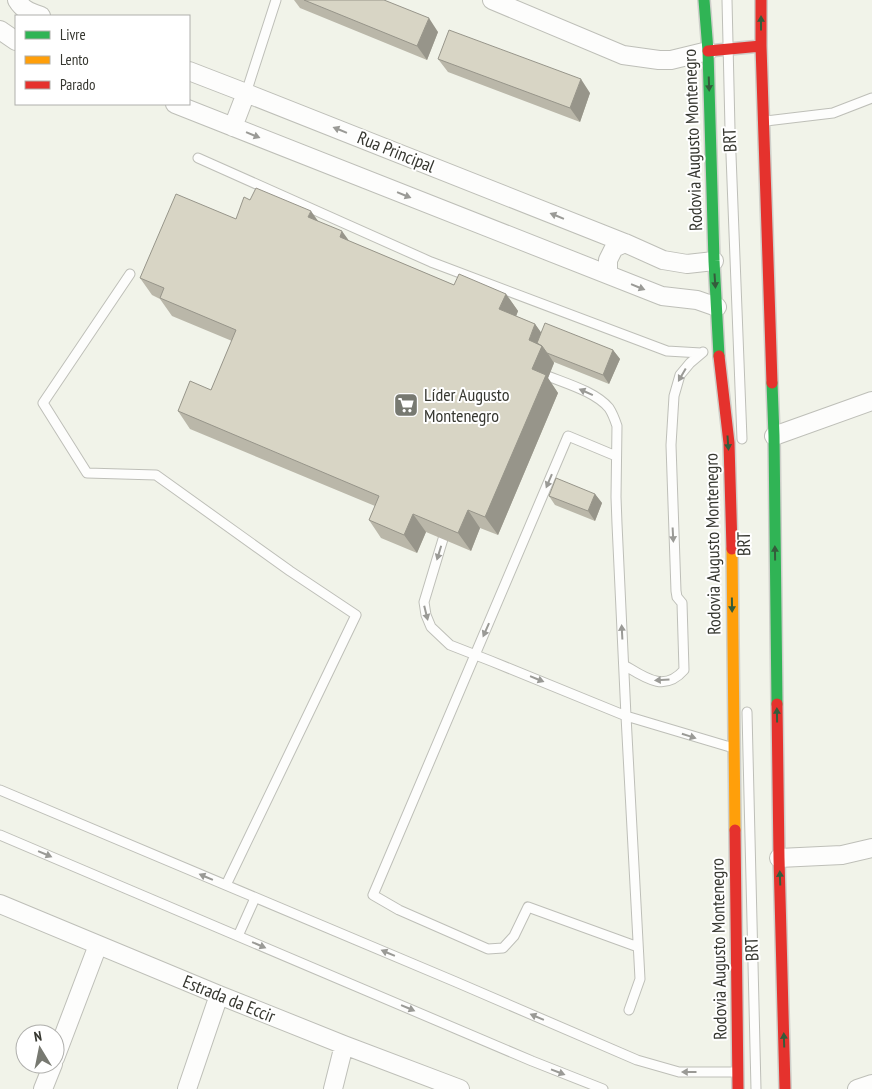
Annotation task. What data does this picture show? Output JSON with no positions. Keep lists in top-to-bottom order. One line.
{"streets":{"main road":["Rodovia Augusto Montenegro"],"street":["Rua Principal","Estrada da Eccir"],"lane":["BRT"]},"crossings":[["Rodovia Augusto Montenegro","Rua Principal"]],"places":{"supermarket":["Líder Augusto Montenegro"]},"legend":["Livre","Lento","Parado"],"north":"top"}
